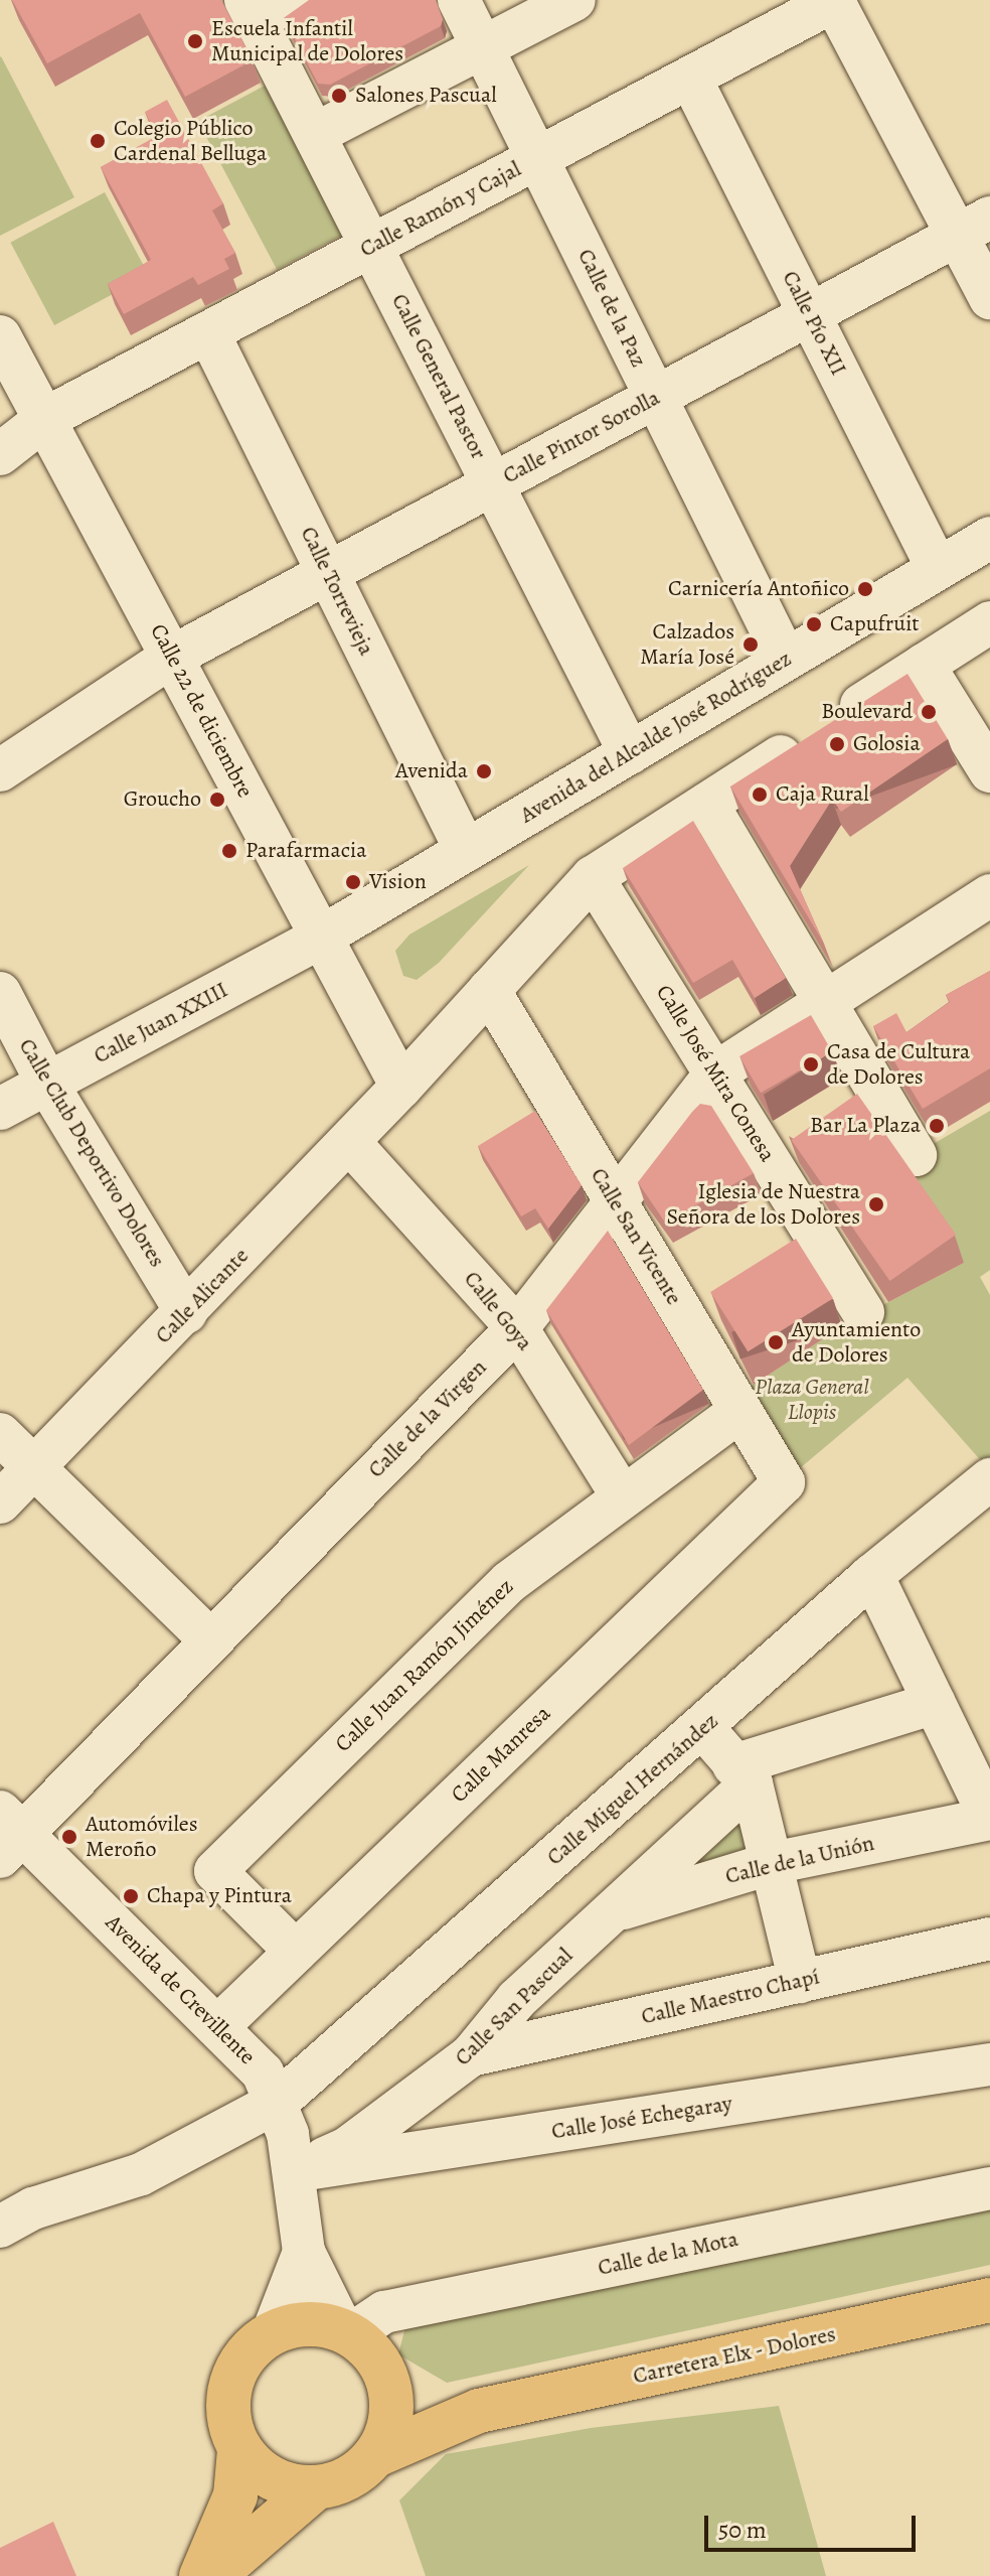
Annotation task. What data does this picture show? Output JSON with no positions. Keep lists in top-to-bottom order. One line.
{"streets":{"main road":["Carretera Elx - Dolores"],"street":["Calle Ramón y Cajal","Calle de la Paz","Calle Pío XII","Calle General Pastor","Calle Pintor Sorolla","Calle Torrevieja","Calle 22 de diciembre","Avenida del Alcalde José Rodríguez","Calle Juan XXIII","Calle José Mira Conesa","Calle Club Deportivo Dolores","Calle San Vicente","Calle Alicante","Calle Goya","Calle de la Virgen","Calle Juan Ramón Jiménez","Calle Manresa","Calle Miguel Hernández","Calle de la Unión","Avenida de Crevillente","Calle Maestro Chapí","Calle San Pascual","Calle José Echegaray","Calle de la Mota"]},"crossings":[["Calle Ramón y Cajal","Calle de la Paz"],["Calle Ramón y Cajal","Calle Pío XII"],["Calle Ramón y Cajal","Calle General Pastor"],["Calle Ramón y Cajal","Calle Torrevieja"],["Calle Ramón y Cajal","Calle 22 de diciembre"],["Calle de la Paz","Calle Pintor Sorolla"],["Calle de la Paz","Avenida del Alcalde José Rodríguez"],["Calle Pío XII","Calle Pintor Sorolla"],["Calle Pío XII","Avenida del Alcalde José Rodríguez"],["Calle General Pastor","Calle Pintor Sorolla"],["Calle General Pastor","Avenida del Alcalde José Rodríguez"],["Calle Pintor Sorolla","Calle Torrevieja"],["Calle Pintor Sorolla","Calle 22 de diciembre"],["Calle Torrevieja","Avenida del Alcalde José Rodríguez"],["Calle 22 de diciembre","Avenida del Alcalde José Rodríguez"],["Calle 22 de diciembre","Calle Juan XXIII"],["Calle 22 de diciembre","Calle Alicante"],["Avenida del Alcalde José Rodríguez","Calle Juan XXIII"],["Calle Juan XXIII","Calle Club Deportivo Dolores"],["Calle José Mira Conesa","Calle de la Virgen"],["Calle Club Deportivo Dolores","Calle Alicante"],["Calle San Vicente","Calle de la Virgen"],["Calle San Vicente","Calle Juan Ramón Jiménez"],["Calle San Vicente","Calle Manresa"],["Calle Alicante","Calle Goya"],["Calle Goya","Calle de la Virgen"],["Calle Goya","Calle Juan Ramón Jiménez"],["Calle de la Virgen","Avenida de Crevillente"],["Calle Juan Ramón Jiménez","Calle Manresa"],["Calle Manresa","Avenida de Crevillente"],["Calle Miguel Hernández","Avenida de Crevillente"],["Calle de la Unión","Calle San Pascual"],["Avenida de Crevillente","Calle San Pascual"],["Avenida de Crevillente","Calle José Echegaray"],["Avenida de Crevillente","Calle de la Mota"],["Avenida de Crevillente","Carretera Elx - Dolores"],["Calle Maestro Chapí","Calle San Pascual"],["Calle San Pascual","Calle José Echegaray"],["Calle de la Mota","Carretera Elx - Dolores"]],"parks":["Plaza General Llopis"],"places":["Escuela Infantil Municipal de Dolores","Salones Pascual","Colegio Público Cardenal Belluga","Carnicería Antoñico","Capufruit","Calzados María José","Boulevard","Golosia","Avenida","Caja Rural","Groucho","Parafarmacia","Vision","Casa de Cultura de Dolores","Bar La Plaza","Iglesia de Nuestra Señora de los Dolores","Ayuntamiento de Dolores","Automóviles Meroño","Chapa y Pintura"],"scale_bar":"50 m"}
